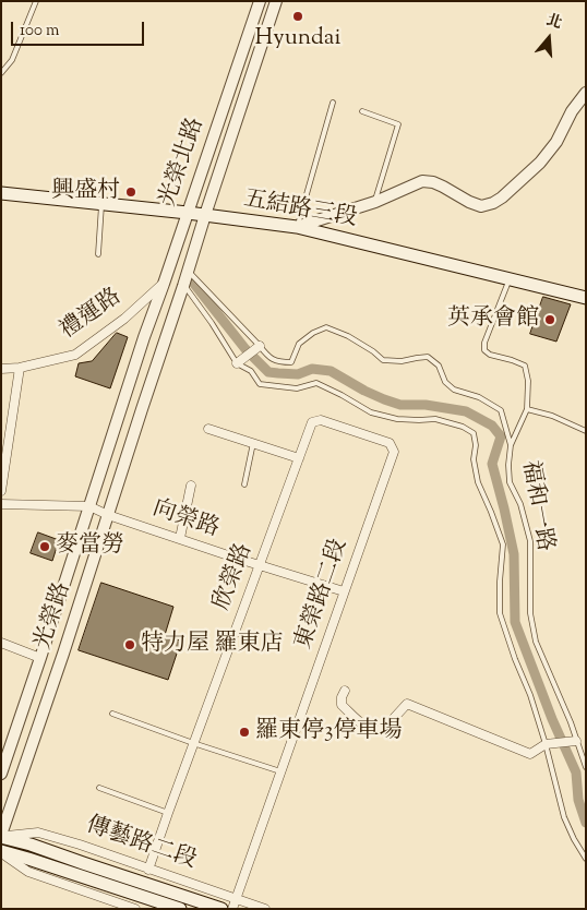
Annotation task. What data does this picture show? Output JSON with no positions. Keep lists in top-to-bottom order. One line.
{"streets":{"main road":["五結路三段","傳藝路二段"],"street":["光榮北路","禮運路","向榮路","欣榮路","東榮路二段","光榮路"],"lane":["福和一路"]},"crossings":[["光榮北路","五結路三段"],["光榮北路","禮運路"],["光榮北路","光榮路"],["五結路三段","福和一路"],["向榮路","欣榮路"],["向榮路","東榮路二段"],["向榮路","光榮路"],["欣榮路","東榮路二段"],["欣榮路","傳藝路二段"],["東榮路二段","傳藝路二段"],["光榮路","傳藝路二段"]],"places":["Hyundai","興盛村","英承會館","麥當勞","特力屋 羅東店","羅東停3停車場"],"scale_bar":"100 m","north":"top"}
